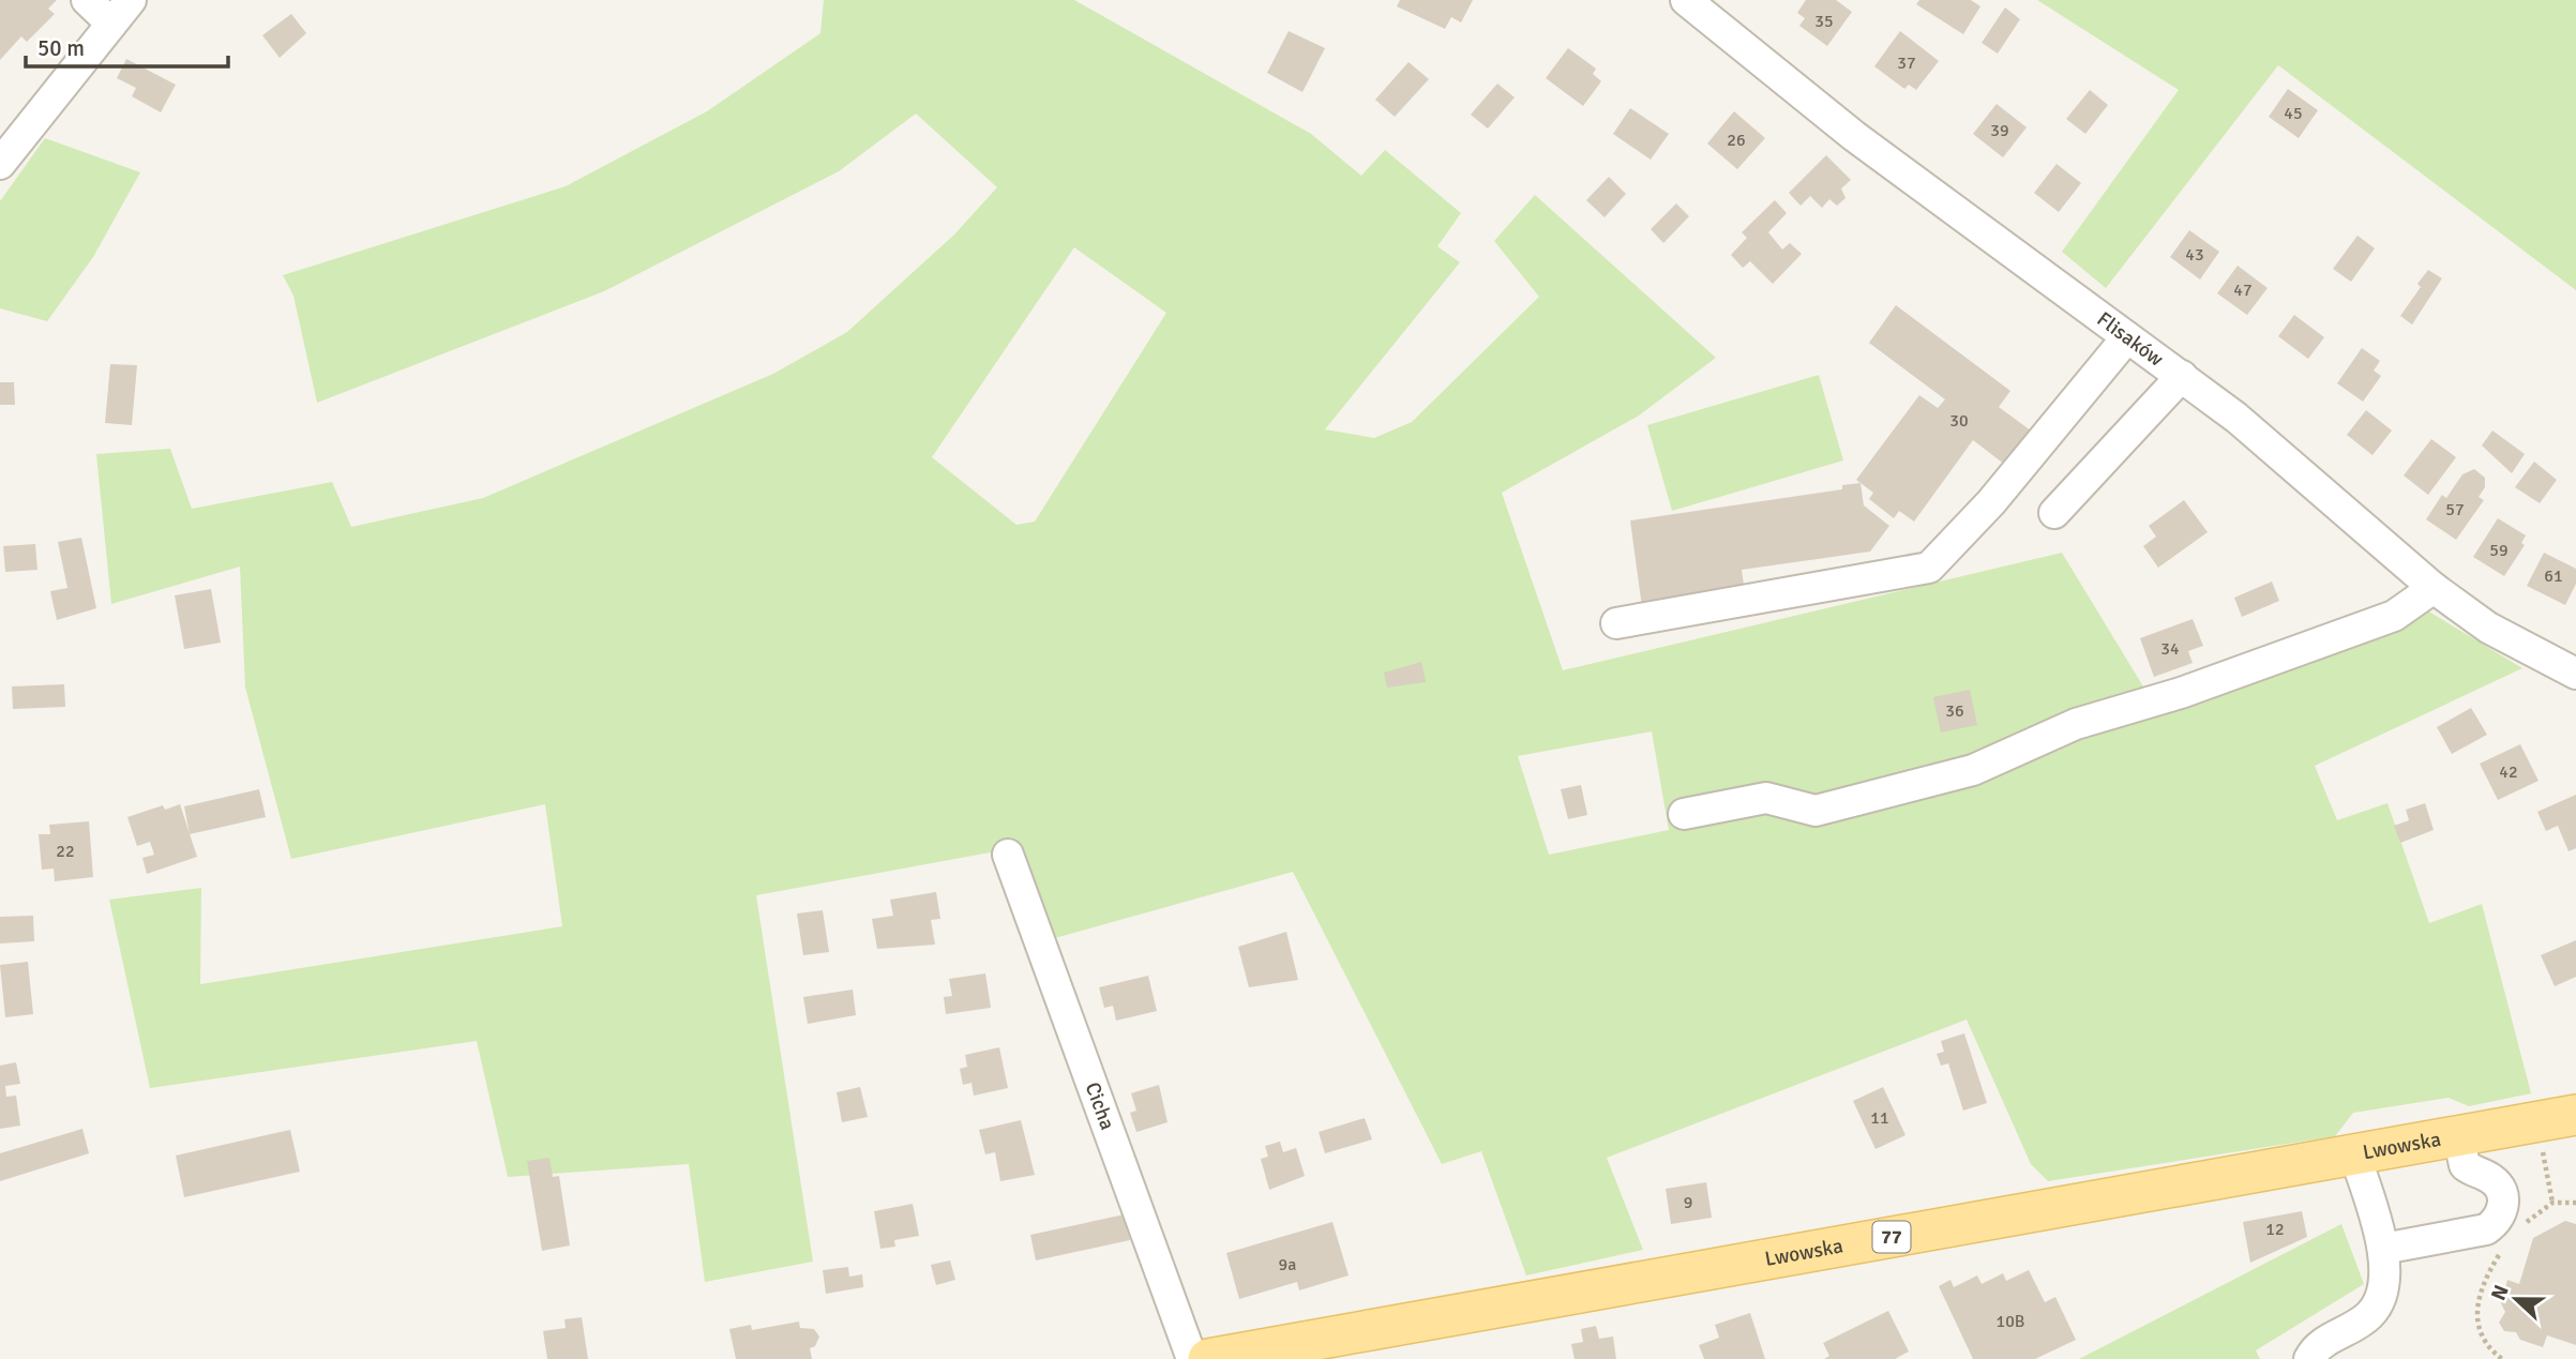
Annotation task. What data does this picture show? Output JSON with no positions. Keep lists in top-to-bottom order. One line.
{"streets":{"main road":["Lwowska","77"],"street":["Flisaków","Cicha"]},"house_numbers":["35","37","45","39","26","43","47","30","57","59","61","34","36","42","22","11","9","12","9a","10B"],"scale_bar":"50 m","north":"left"}
